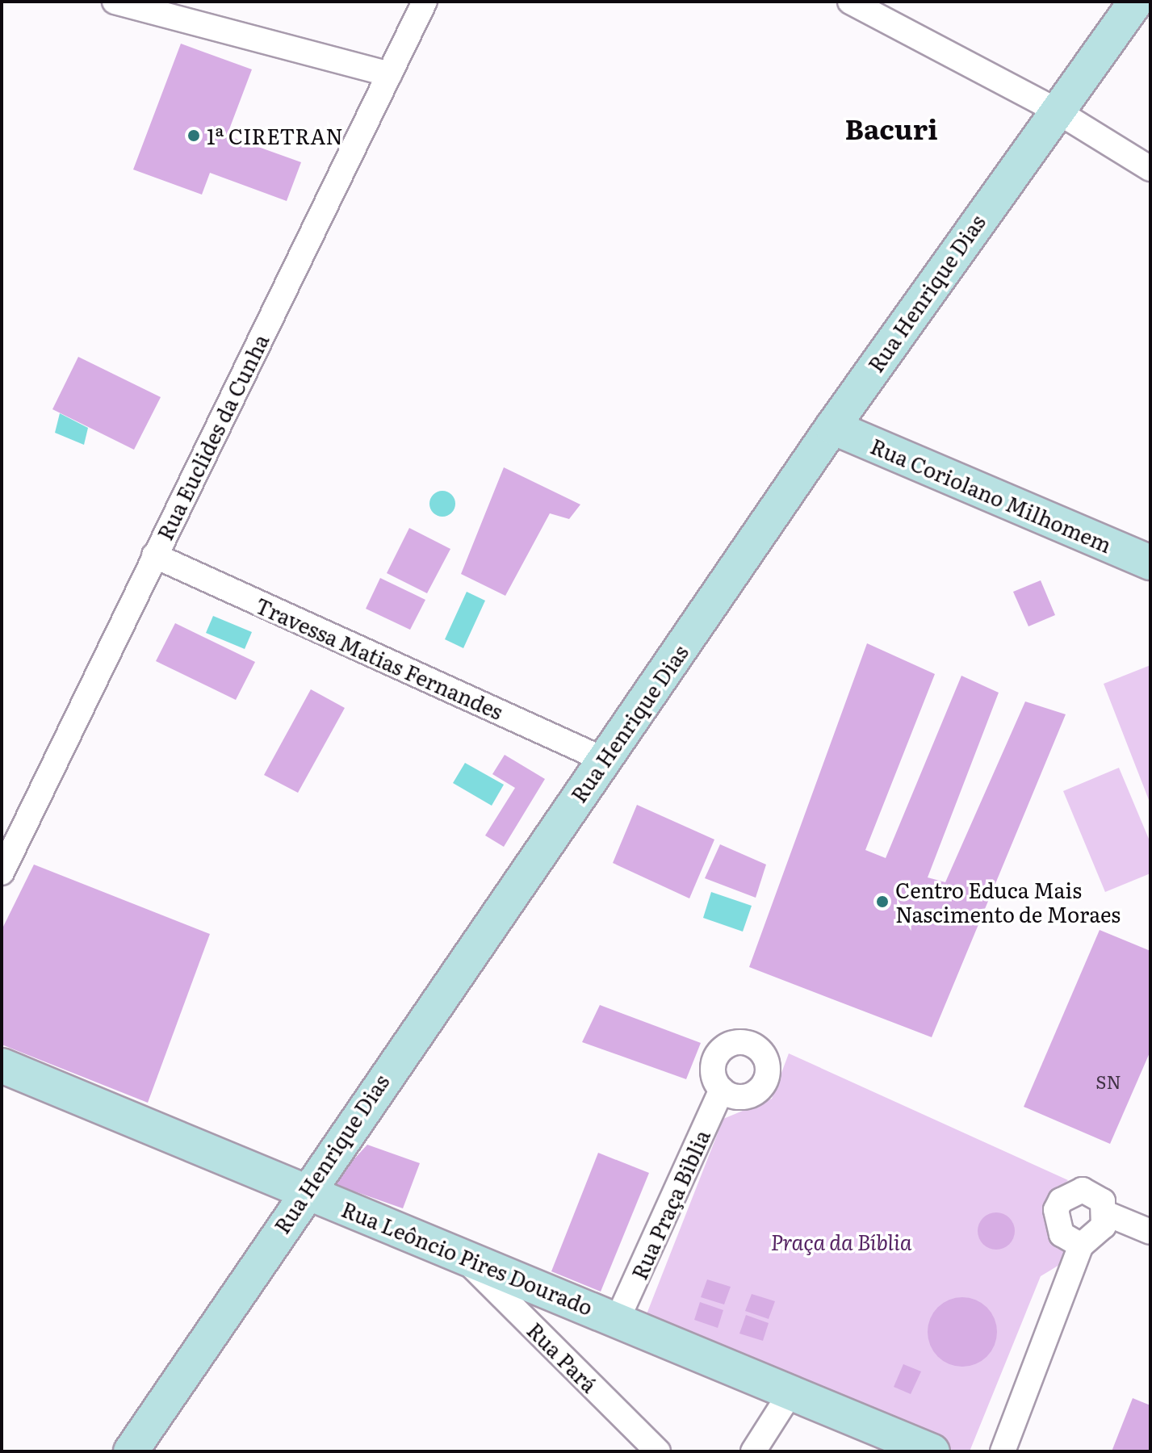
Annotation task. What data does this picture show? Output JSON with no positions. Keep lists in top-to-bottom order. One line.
{"streets":{"street":["Rua Henrique Dias","Rua Euclides da Cunha","Rua Coriolano Milhomem","Travessa Matias Fernandes","Rua Praça Biblia","Rua Leôncio Pires Dourado","Rua Pará"]},"crossings":[["Rua Henrique Dias","Rua Coriolano Milhomem"],["Rua Henrique Dias","Travessa Matias Fernandes"],["Rua Henrique Dias","Rua Leôncio Pires Dourado"],["Rua Euclides da Cunha","Travessa Matias Fernandes"],["Rua Praça Biblia","Rua Leôncio Pires Dourado"],["Rua Leôncio Pires Dourado","Rua Pará"]],"districts":["Bacuri"],"parks":["Praça da Bíblia"],"places":["1ª CIRETRAN","Centro Educa Mais Nascimento de Moraes"],"house_numbers":["SN"]}
